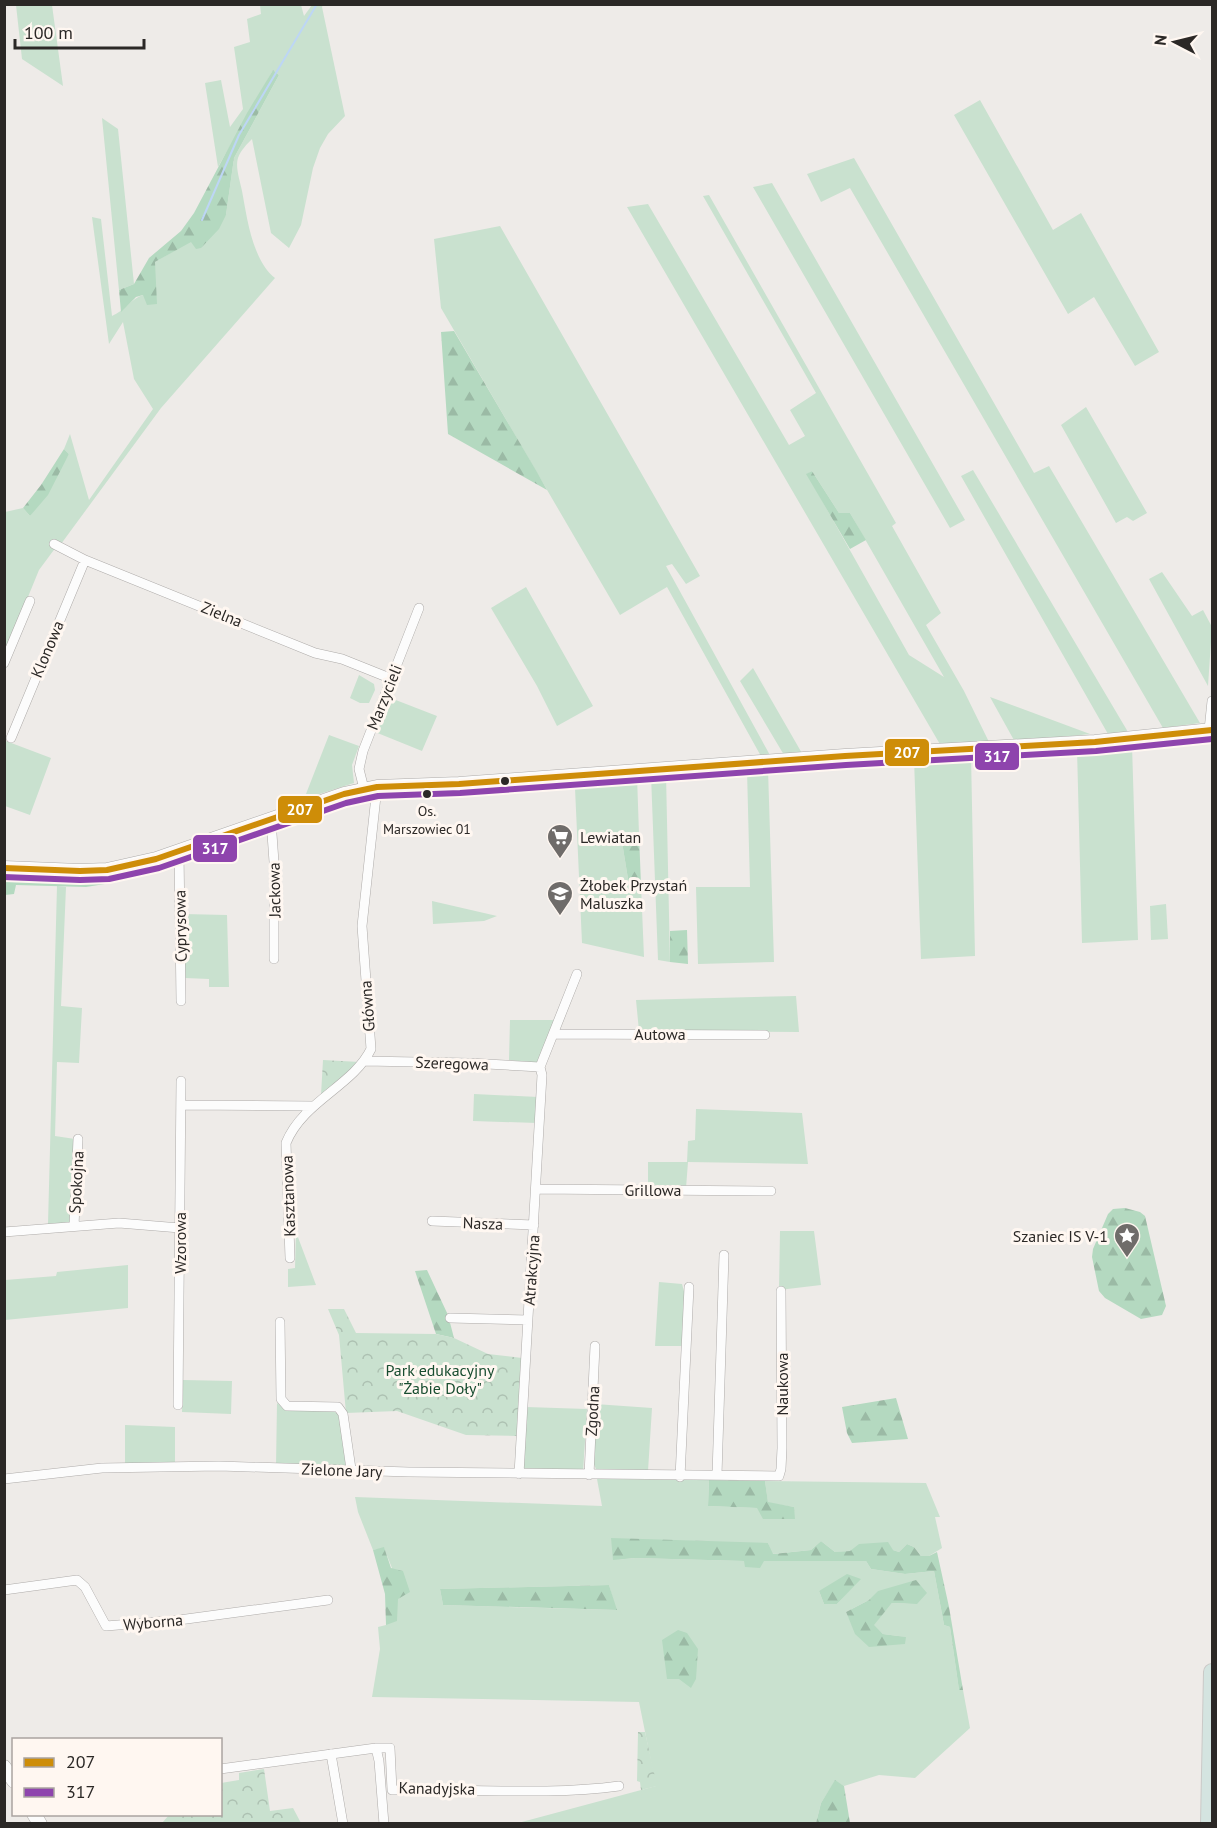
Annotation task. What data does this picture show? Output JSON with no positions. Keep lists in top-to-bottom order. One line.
{"streets":{"street":["Zielna","Klonowa","Marzycieli","Jackowa","Cyprysowa","Główna","Autowa","Szeregowa","Spokojna","Grillowa","Kasztanowa","Nasza","Wzorowa","Atrakcyjna","Naukowa","Zgodna","Zielone Jary","Wyborna","Kanadyjska"]},"crossings":[["Zielna","Klonowa"],["Zielna","Marzycieli"],["Marzycieli","Główna"],["Główna","Szeregowa"],["Szeregowa","Atrakcyjna"],["Grillowa","Atrakcyjna"],["Nasza","Atrakcyjna"],["Atrakcyjna","Zielone Jary"],["Naukowa","Zielone Jary"],["Zgodna","Zielone Jary"]],"parks":["Park edukacyjny \"Żabie Doły\""],"places":{"other":["Os. Marszowiec 01"],"supermarket":["Lewiatan"],"school or university":["Żłobek Przystań Maluszka"],"place":["Szaniec IS V-1"]},"lines":["transit line 207","transit line 317"],"legend":["207","317"],"scale_bar":"100 m","north":"left"}
